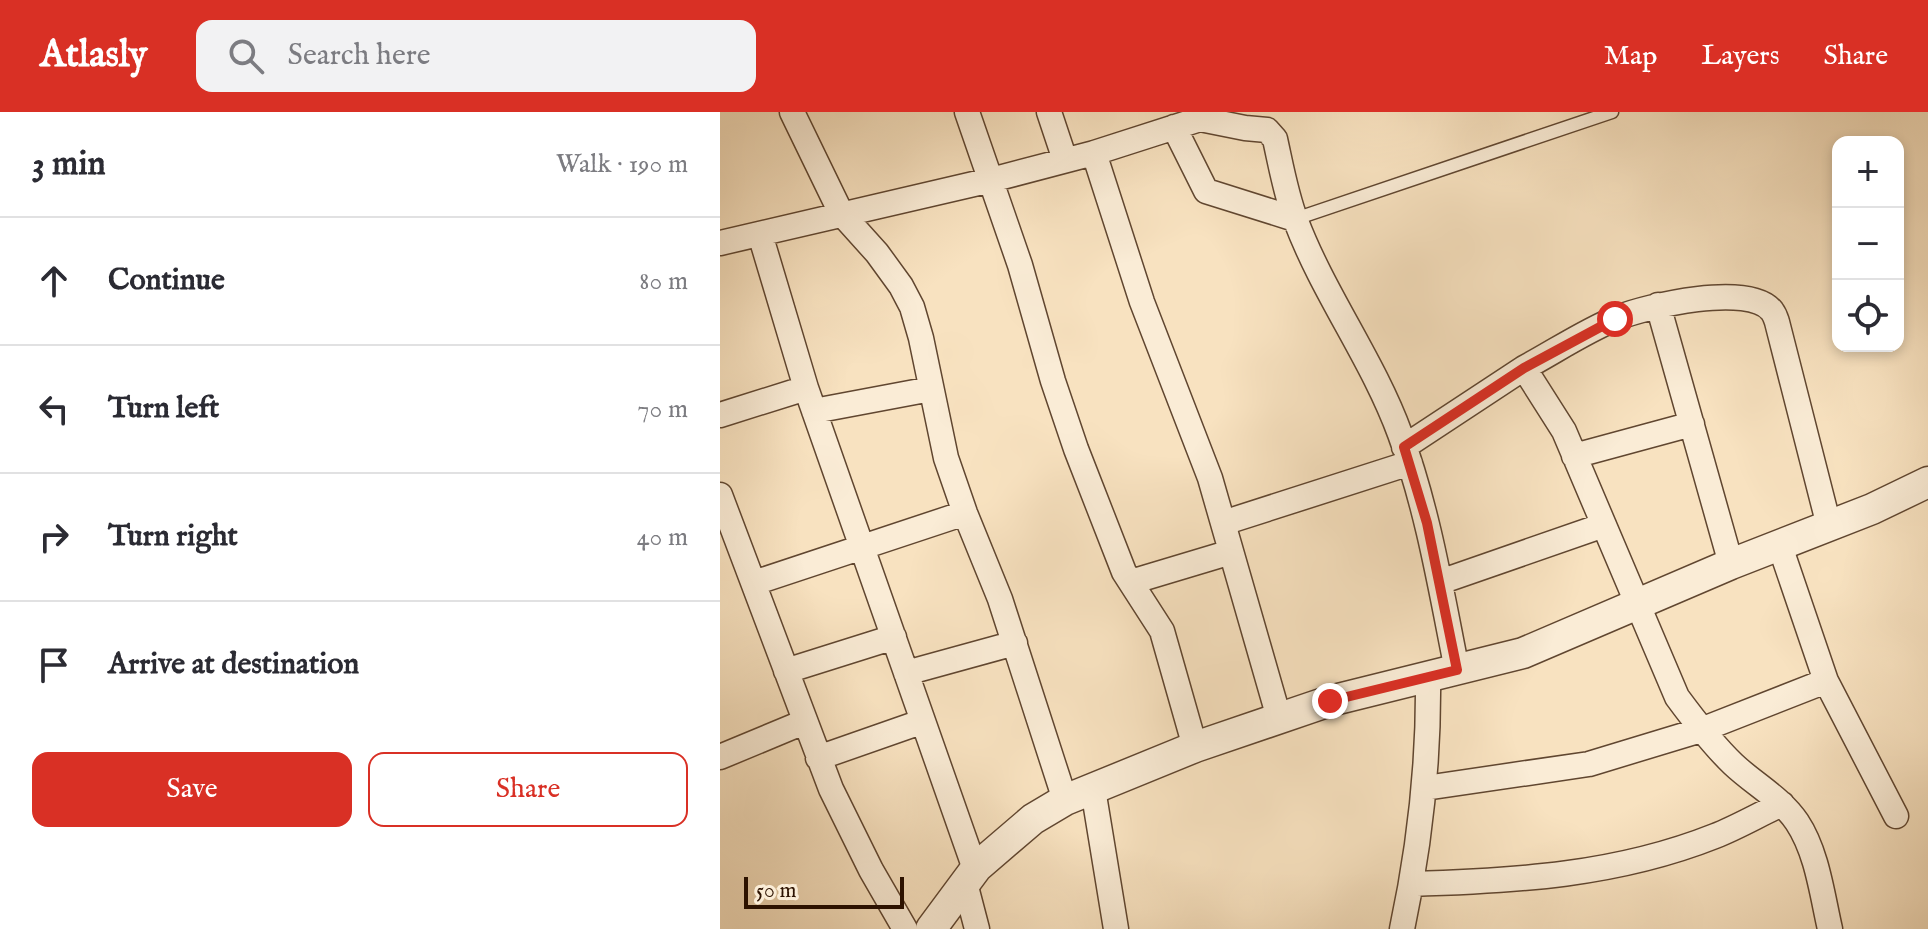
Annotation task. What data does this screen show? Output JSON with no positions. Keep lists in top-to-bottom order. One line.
{"scale_bar":"50 m","page":{"header":"Atlasly","search":"Search here","nav":["Map","Layers","Share"],"heading":["3 min","Walk · 190 m"],"map_buttons":["+","−"],"list":[["Continue","80 m"],["Turn left","70 m"],["Turn right","40 m"],"Arrive at destination"],"buttons":["Save","Share"],"scale":"50 m"}}
